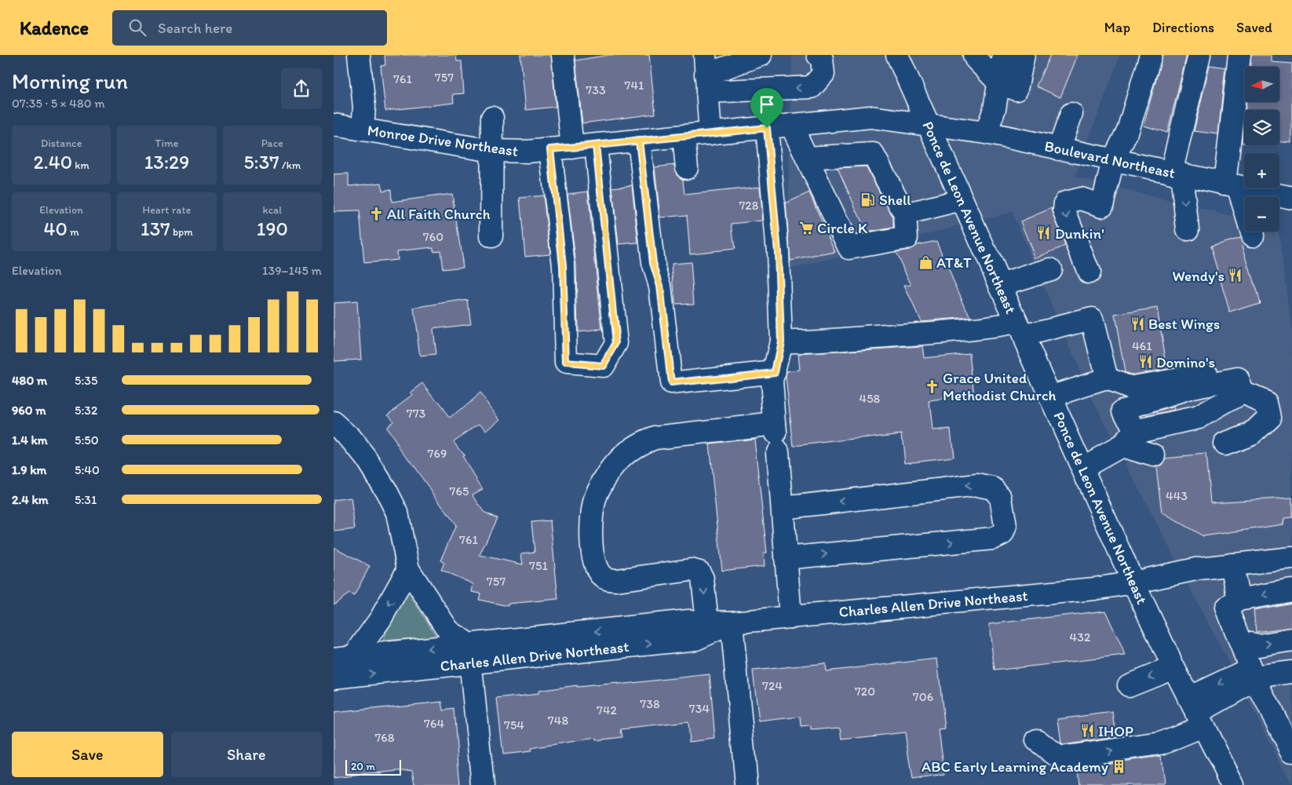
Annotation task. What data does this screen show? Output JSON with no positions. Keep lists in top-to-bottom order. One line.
{"streets":{"main road":["Monroe Drive Northeast","Boulevard Northeast","Ponce de Leon Avenue Northeast","Charles Allen Drive Northeast"]},"crossings":[["Monroe Drive Northeast","Boulevard Northeast"],["Monroe Drive Northeast","Ponce de Leon Avenue Northeast"],["Boulevard Northeast","Ponce de Leon Avenue Northeast"],["Ponce de Leon Avenue Northeast","Charles Allen Drive Northeast"]],"places":{"fuel station":["Shell"],"church":["All Faith Church","Grace United Methodist Church"],"supermarket":["Circle K"],"restaurant":["Dunkin'","Wendy's","Best Wings","Domino's","IHOP"],"shop":["AT&T"],"building":["ABC Early Learning Academy"]},"house_numbers":["757","761","741","733","728","760","461","458","773","769","765","443","761","751","757","432","724","720","706","738","734","742","748","764","754","768"],"scale_bar":"20 m","north":"left","page":{"header":"Kadence","search":"Search here","nav":["Map","Directions","Saved"],"heading":["Morning run","07:35 · 5 × 480 m"],"map_buttons":["+","−"],"stats":[["Distance","2.40 km"],["Time","13:29"],["Pace","5:37 /km"],["Elevation","40 m"],["Heart rate","137 bpm"],["kcal","190"]],"chart":["Elevation","139–145 m"],"list":[{"name":"480 m","note":"5:35"},{"name":"960 m","note":"5:32"},{"name":"1.4 km","note":"5:50"},{"name":"1.9 km","note":"5:40"},{"name":"2.4 km","note":"5:31"}],"buttons":["Save","Share"],"scale":"20 m"}}
